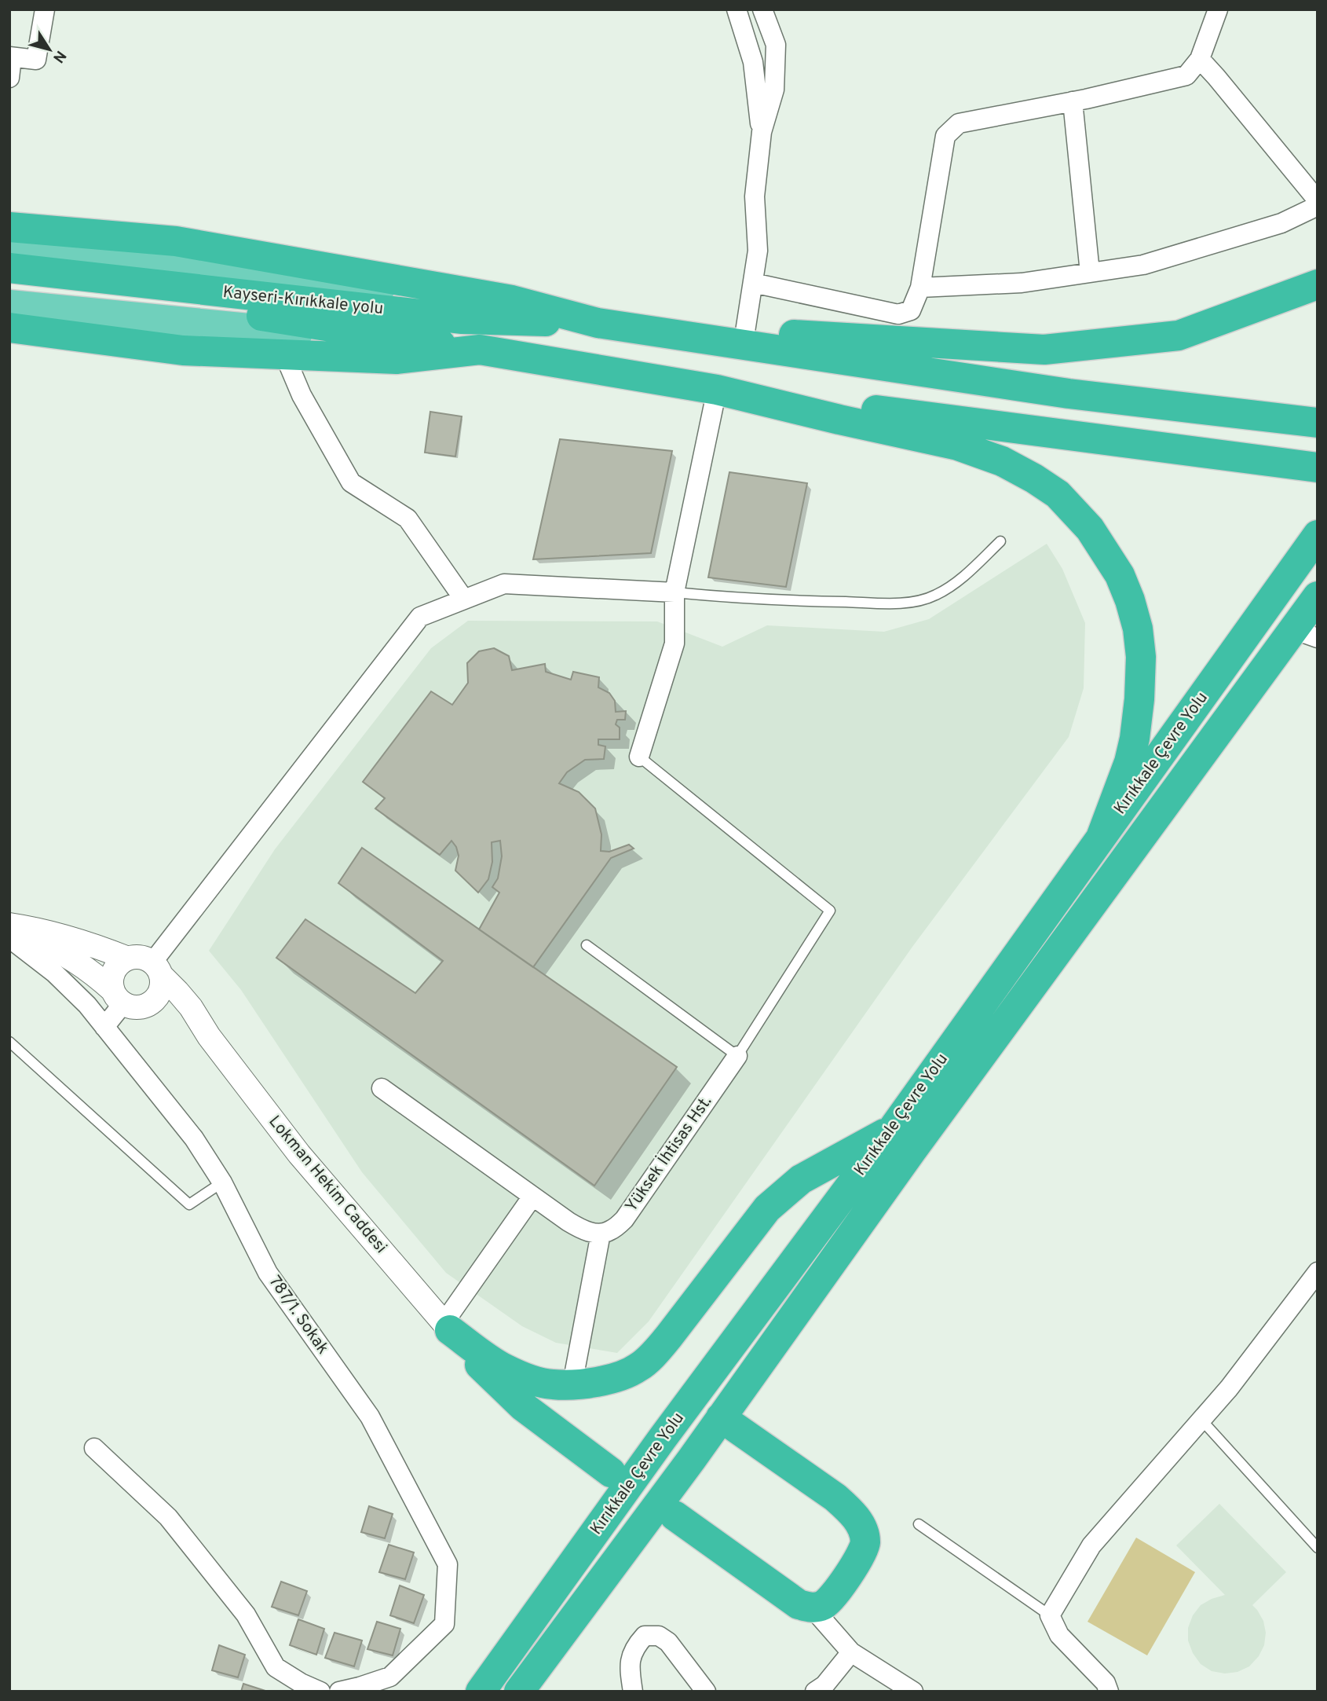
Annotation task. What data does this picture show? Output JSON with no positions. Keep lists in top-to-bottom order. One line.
{"streets":{"highway":["Kayseri-Kırıkkale yolu","Kırıkkale Çevre Yolu"],"street":["Yüksek İhtisas Hst.","Lokman Hekim Caddesi","787/1. Sokak"]},"north":"bottom right"}
